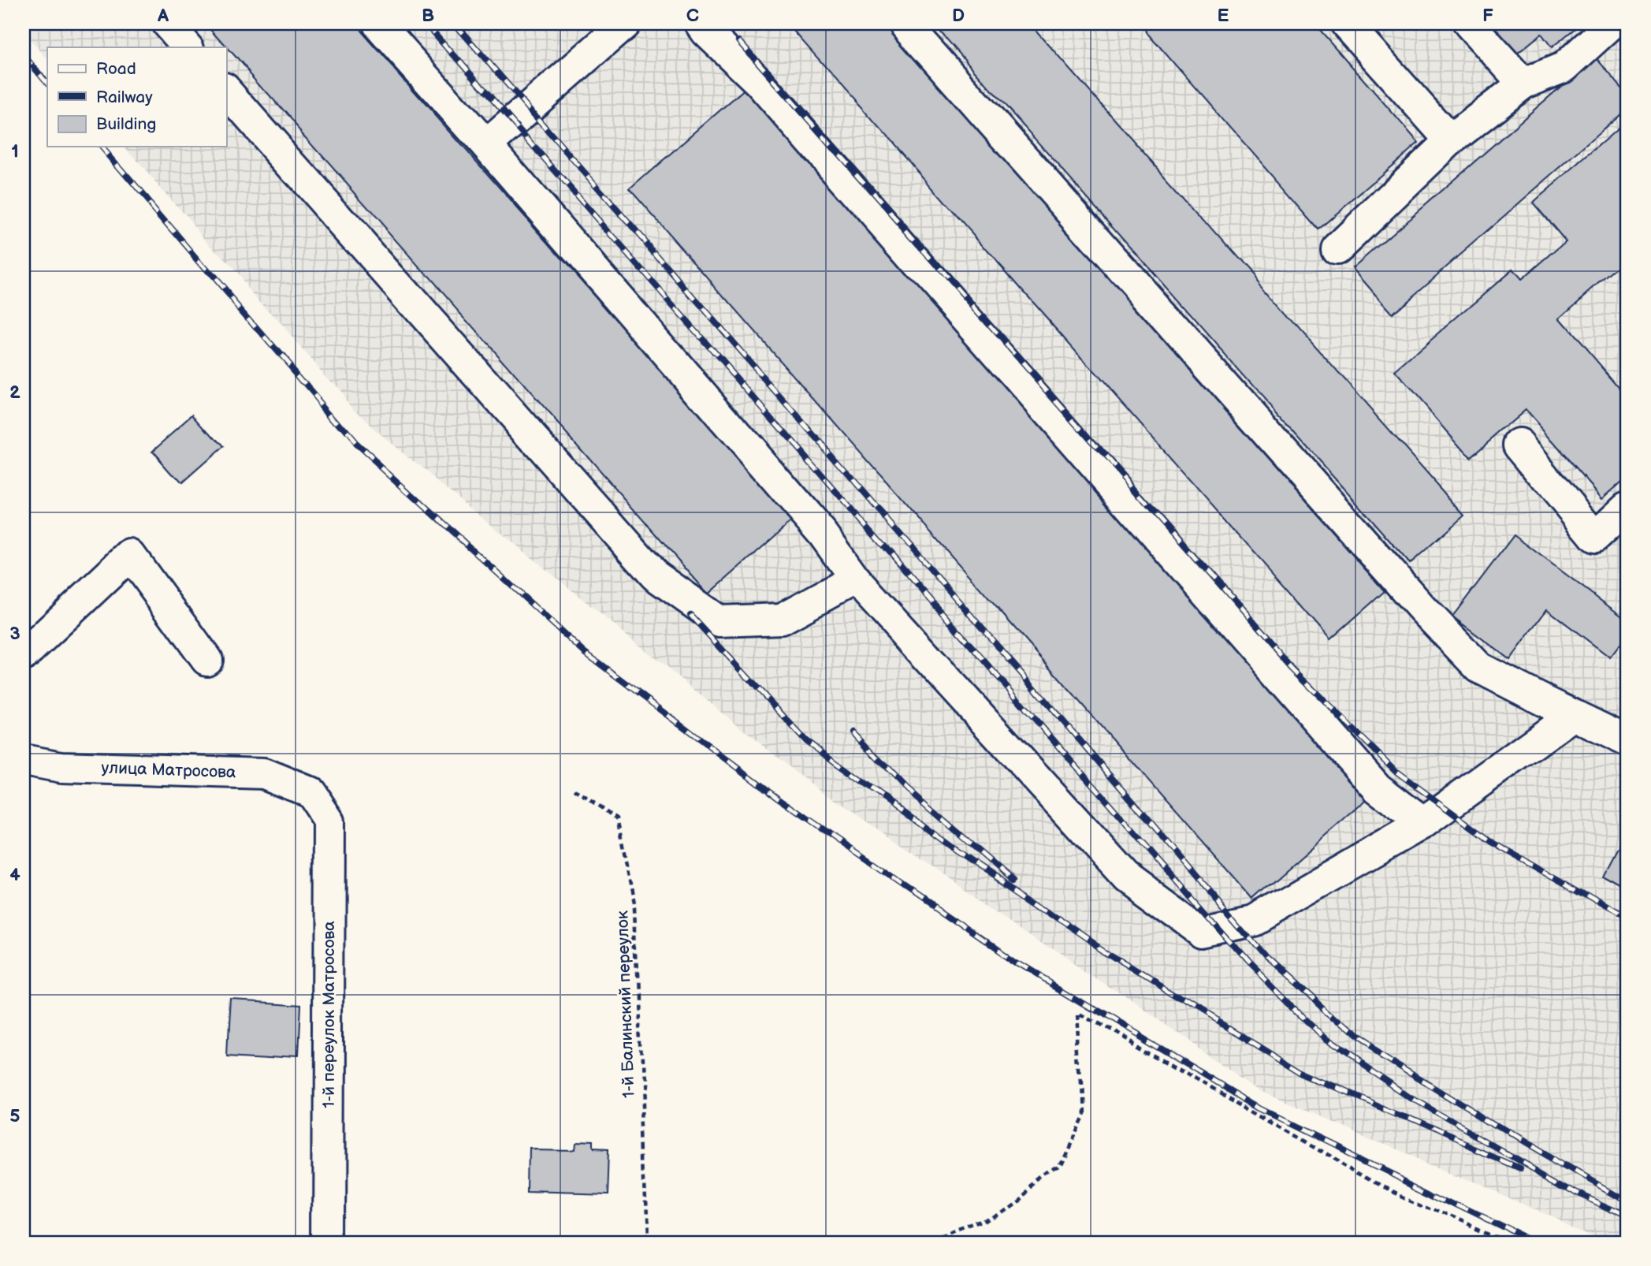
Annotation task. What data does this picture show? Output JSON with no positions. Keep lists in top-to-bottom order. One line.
{"streets":{"street":["улица Матросова","1-й переулок Матросова"],"path":["1-й Балинский переулок"]},"crossings":[["улица Матросова","1-й переулок Матросова"]],"legend":["Road","Railway","Building"],"grid":{"columns":["A","B","C","D","E","F"],"rows":["1","2","3","4","5"]}}
